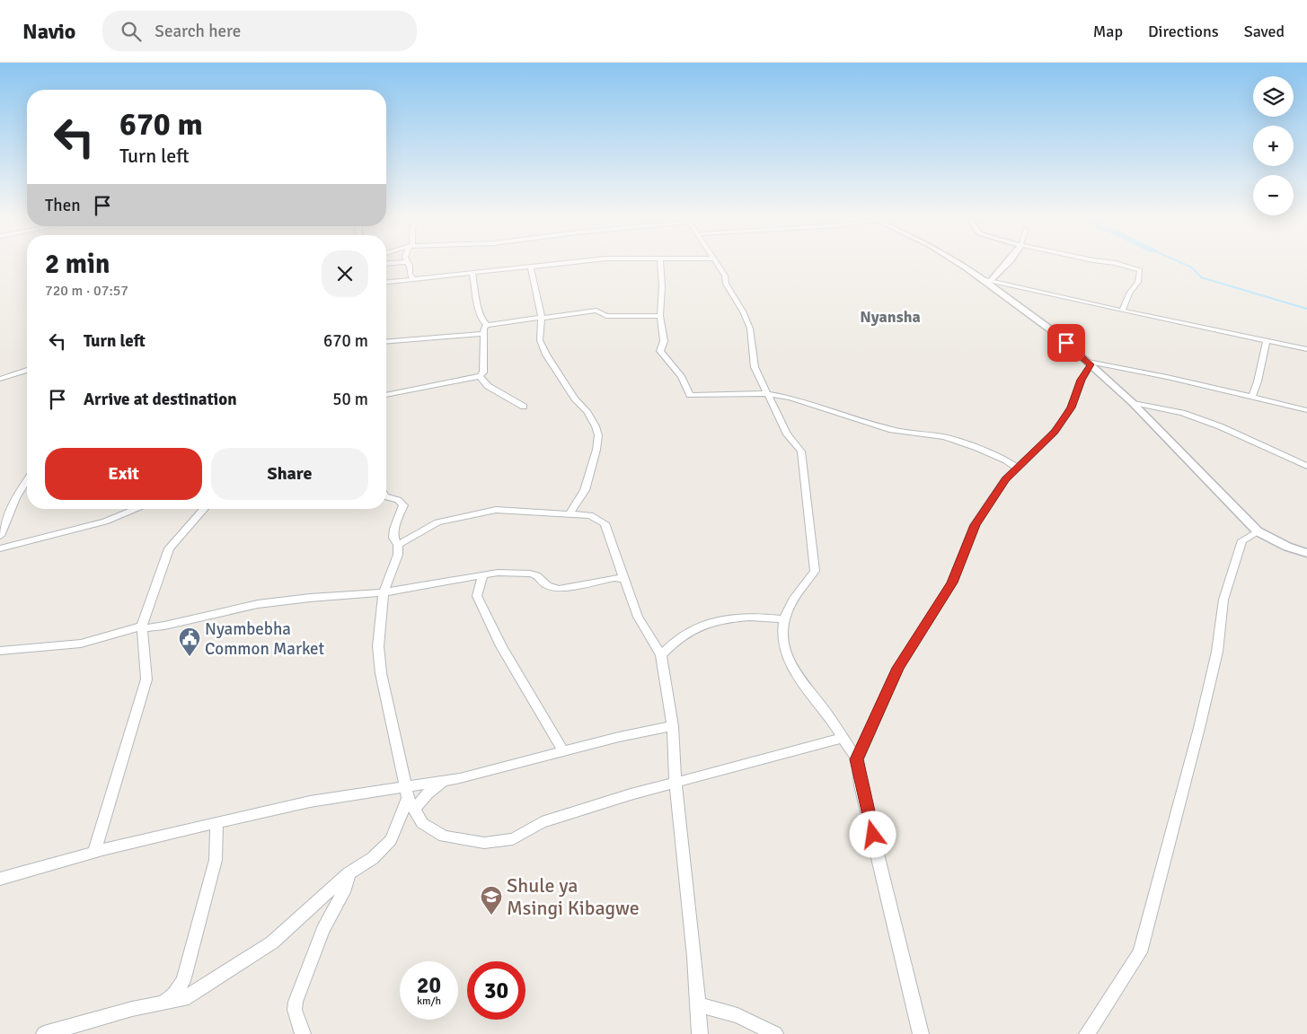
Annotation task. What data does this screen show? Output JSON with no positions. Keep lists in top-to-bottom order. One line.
{"districts":["Nyansha"],"places":{"public building":["Nyambebha Common Market"],"school or university":["Shule ya Msingi Kibagwe"]},"page":{"header":"Navio","search":"Search here","nav":["Map","Directions","Saved"],"map_buttons":["+","−"],"turn":["670 m","Turn left"],"then":"Then","heading":["2 min","720 m · 07:57"],"list":[{"name":"Turn left","value":"670 m"},{"name":"Arrive at destination","value":"50 m"}],"buttons":["Exit","Share"],"speed":"20 km/h","limit":"30"}}
